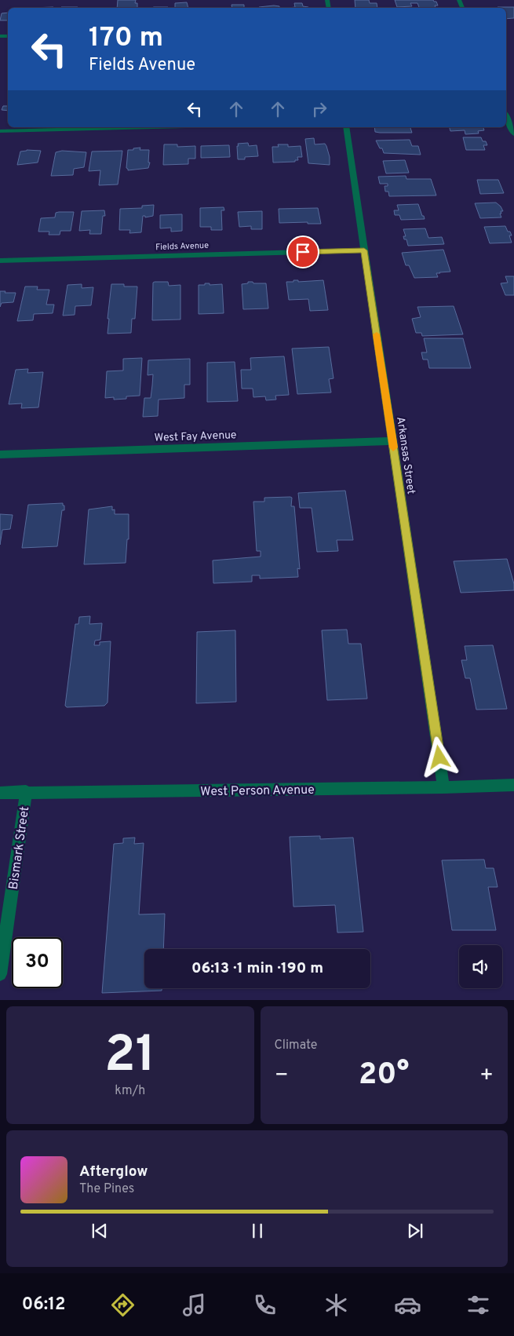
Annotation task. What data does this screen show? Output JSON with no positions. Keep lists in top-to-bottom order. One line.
{"streets":{"street":["Fields Avenue","West Fay Avenue","Arkansas Street","West Person Avenue","Bismark Street"]},"crossings":[["Fields Avenue","Arkansas Street"],["West Fay Avenue","Arkansas Street"],["Arkansas Street","West Person Avenue"],["West Person Avenue","Bismark Street"]],"page":{"turn":["170 m","Fields Avenue"],"limit":"30","trip":"06:13 · 1 min · 190 m","tile":[["21","km/h"],"Climate"],"heat":["−","20°","+"],"song":["Afterglow","The Pines"],"tabs":"06:12"}}
